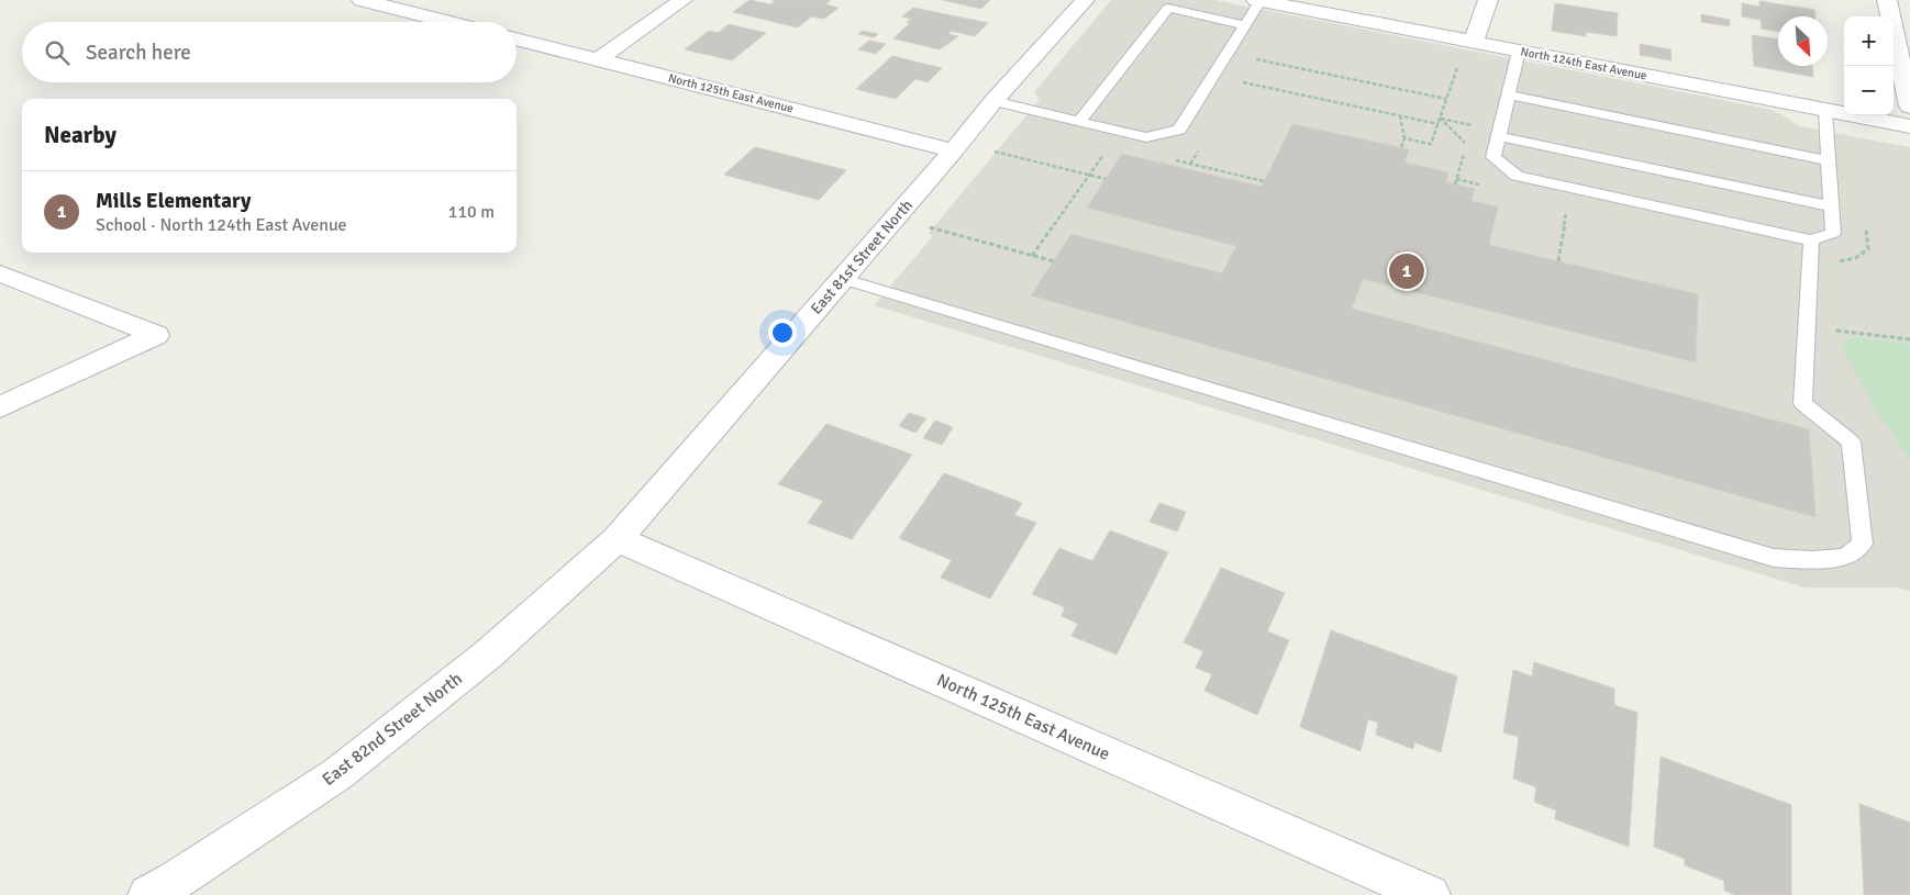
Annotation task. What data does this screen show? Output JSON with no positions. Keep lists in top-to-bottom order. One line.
{"streets":{"street":["North 124th East Avenue","North 125th East Avenue","East 81st Street North","East 82nd Street North"]},"crossings":[["North 125th East Avenue","East 81st Street North"],["North 125th East Avenue","East 82nd Street North"],["East 81st Street North","East 82nd Street North"]],"north":"bottom right","page":{"map_buttons":["+","−"],"search":"Search here","heading":"Nearby","list":[{"mark":"1","name":"Mills Elementary","note":"School · North 124th East Avenue","value":"110 m"}],"pins":"1"}}
